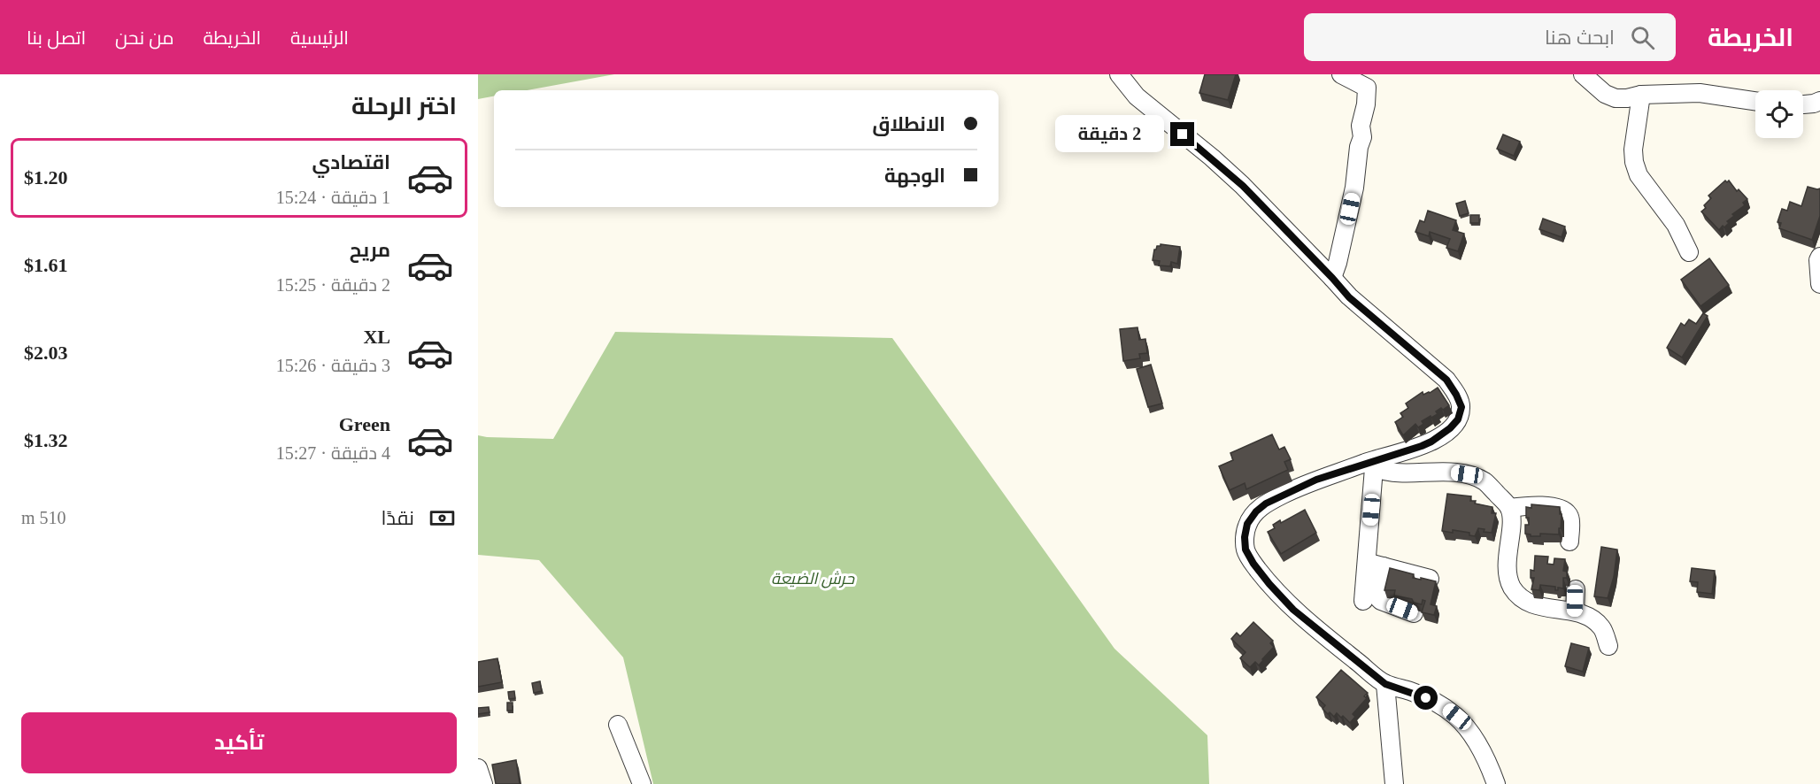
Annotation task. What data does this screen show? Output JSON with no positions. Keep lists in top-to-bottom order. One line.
{"parks":["حرش الضيعة"],"page":{"header":"الخريطة","search":"ابحث هنا","nav":["الرئيسية","الخريطة","من نحن","اتصل بنا"],"heading":"اختر الرحلة","banner":["الانطلاق","الوجهة"],"bubble":"2 دقيقة","list":[{"name":"اقتصادي","note":"1 دقيقة · 15:24","value":"$1.20"},{"name":"مريح","note":"2 دقيقة · 15:25","value":"$1.61"},{"name":"XL","note":"3 دقيقة · 15:26","value":"$2.03"},{"name":"Green","note":"4 دقيقة · 15:27","value":"$1.32"}],"pay":["نقدًا","510 m"],"buttons":"تأكيد"}}
